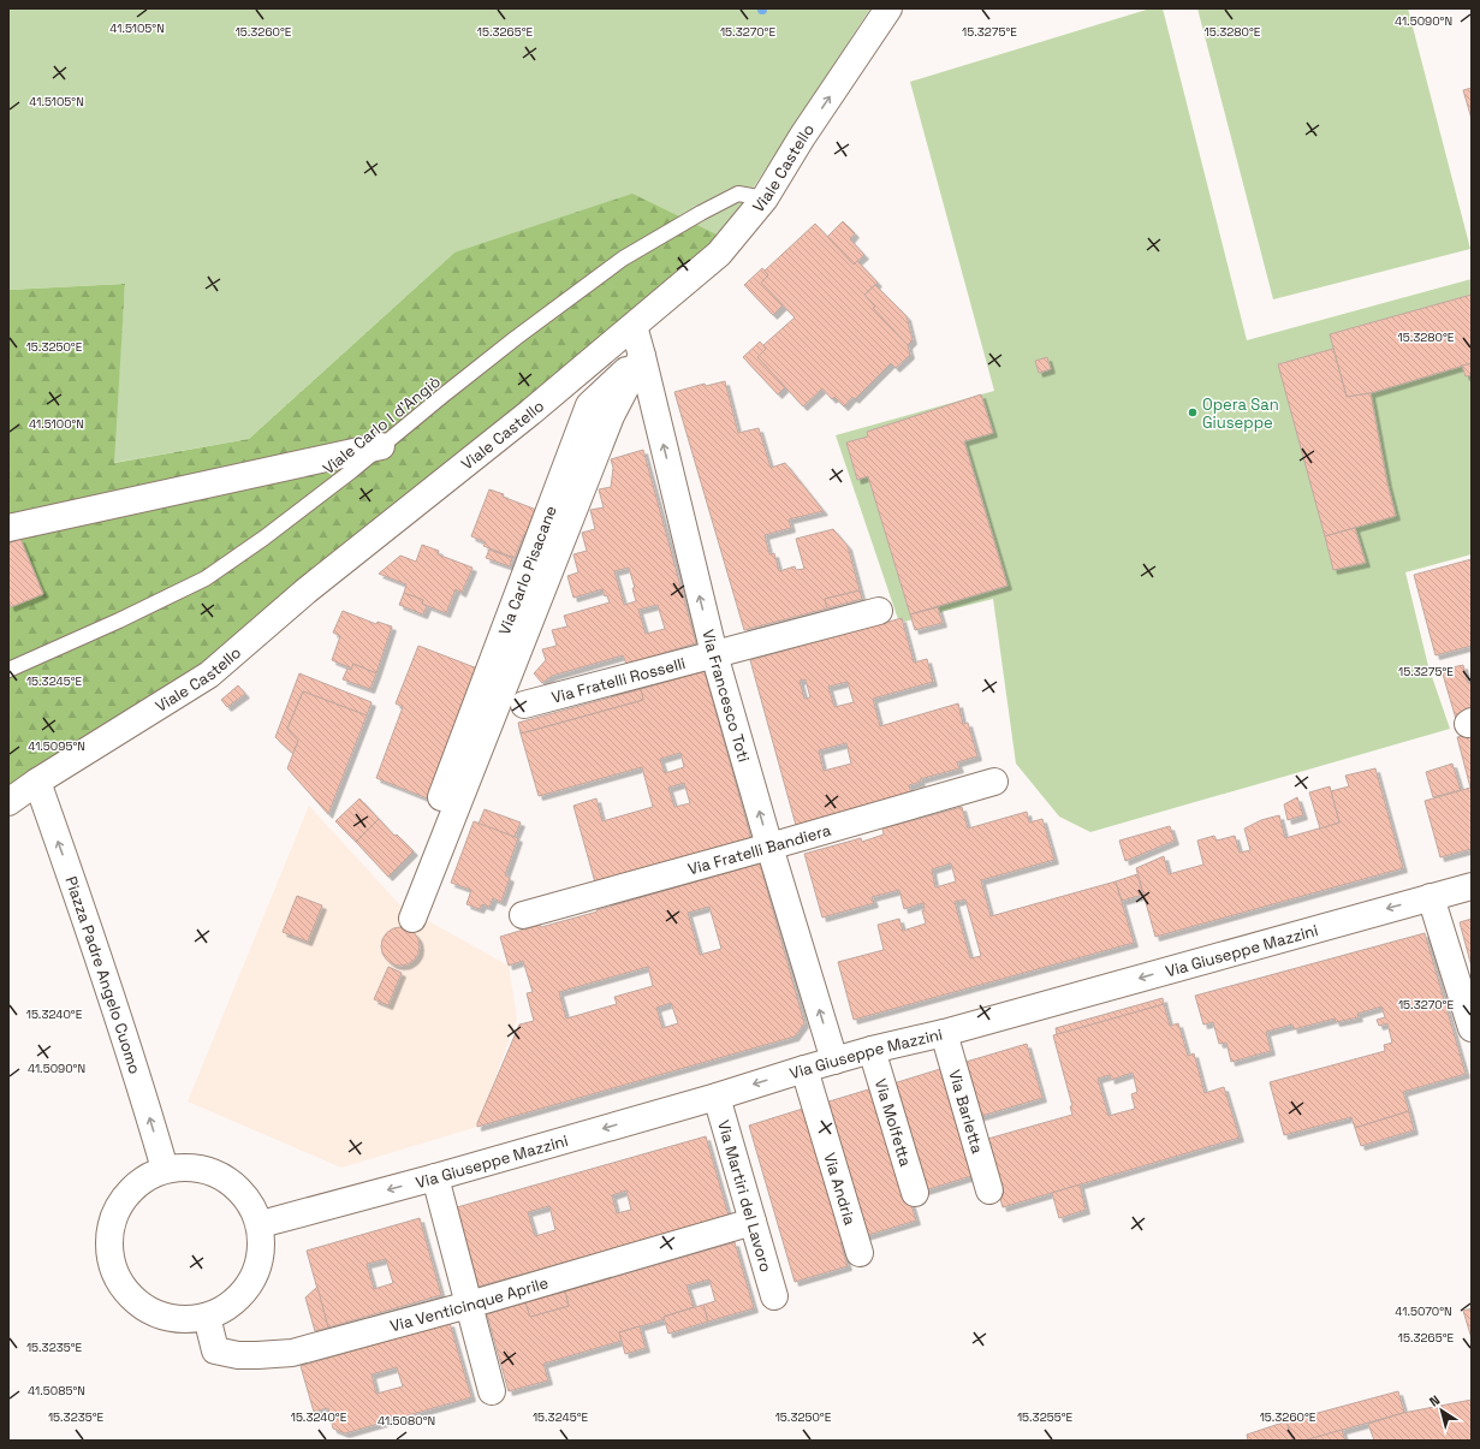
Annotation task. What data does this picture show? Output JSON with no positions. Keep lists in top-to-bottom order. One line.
{"streets":{"street":["Viale Castello","Via Carlo Pisacane","Via Fratelli Rosselli","Via Francesco Toti","Via Fratelli Bandiera","Via Giuseppe Mazzini","Piazza Padre Angelo Cuomo","Via Barletta","Via Molfetta","Via Andria","Via Martiri del Lavoro","Via Venticinque Aprile"],"lane":["Viale Carlo I d'Angiò"]},"crossings":[["Viale Castello","Viale Carlo I d'Angiò"],["Viale Castello","Via Francesco Toti"],["Viale Castello","Piazza Padre Angelo Cuomo"],["Via Carlo Pisacane","Via Francesco Toti"],["Via Fratelli Rosselli","Via Francesco Toti"],["Via Francesco Toti","Via Fratelli Bandiera"],["Via Francesco Toti","Via Giuseppe Mazzini"],["Via Giuseppe Mazzini","Piazza Padre Angelo Cuomo"],["Via Giuseppe Mazzini","Via Barletta"],["Via Giuseppe Mazzini","Via Molfetta"],["Via Giuseppe Mazzini","Via Andria"],["Via Giuseppe Mazzini","Via Martiri del Lavoro"],["Via Giuseppe Mazzini","Via Venticinque Aprile"],["Piazza Padre Angelo Cuomo","Via Venticinque Aprile"],["Via Martiri del Lavoro","Via Venticinque Aprile"]],"one_way":["Via Francesco Toti","Via Giuseppe Mazzini","Piazza Padre Angelo Cuomo"],"places":["Opera San Giuseppe"],"north":"top left","coordinates":["41.5090°N","41.5105°N","15.3260°E","15.3265°E","15.3270°E","15.3275°E","15.3280°E","15.3250°E","41.5100°N","15.3245°E","41.5095°N","15.3240°E","41.5070°N","15.3235°E","41.5085°N","15.3255°E","41.5080°N"]}
